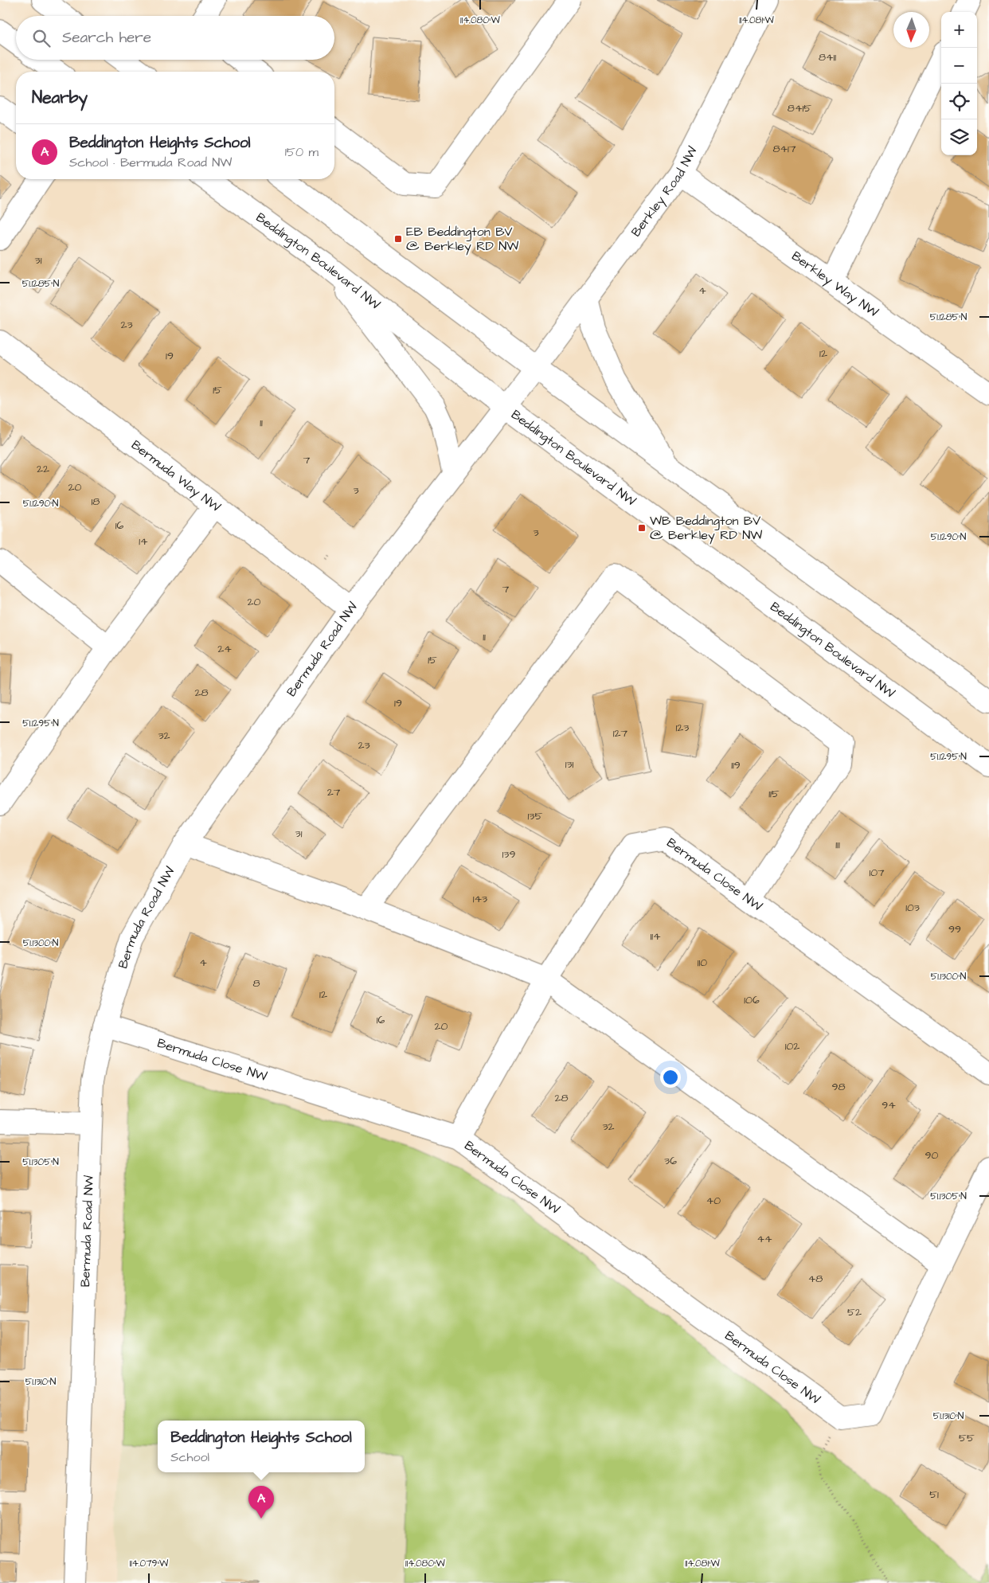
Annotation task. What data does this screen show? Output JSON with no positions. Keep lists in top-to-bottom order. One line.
{"streets":{"street":["Berkley Road NW","Beddington Boulevard NW","Berkley Way NW","Bermuda Way NW","Bermuda Road NW","Bermuda Close NW"]},"crossings":[["Berkley Road NW","Berkley Way NW"],["Berkley Road NW","Bermuda Road NW"],["Beddington Boulevard NW","Bermuda Road NW"],["Bermuda Way NW","Bermuda Road NW"],["Bermuda Road NW","Bermuda Close NW"]],"places":{"transit":["EB Beddington BV @ Berkley RD NW","WB Beddington BV @ Berkley RD NW"]},"house_numbers":["8411","8415","8417","31","4","23","12","19","15","11","7","22","20","3","18","16","3","14","7","20","11","24","15","28","19","123","127","32","23","131","119","27","115","135","31","111","139","107","143","103","99","114","4","110","8","12","106","16","20","102","98","28","94","32","90","36","40","44","48","52","55","51"],"north":"bottom","page":{"map_buttons":["+","−"],"search":"Search here","heading":"Nearby","list":[{"mark":"A","name":"Beddington Heights School","note":"School · Bermuda Road NW","value":"150 m"}],"popup":["Beddington Heights School","School"],"pins":"A"},"coordinates":["114.080°W","114.081°W","51.1285°N","51.1290°N","51.1295°N","51.1300°N","51.1305°N","51.1310°N","114.079°W"]}
